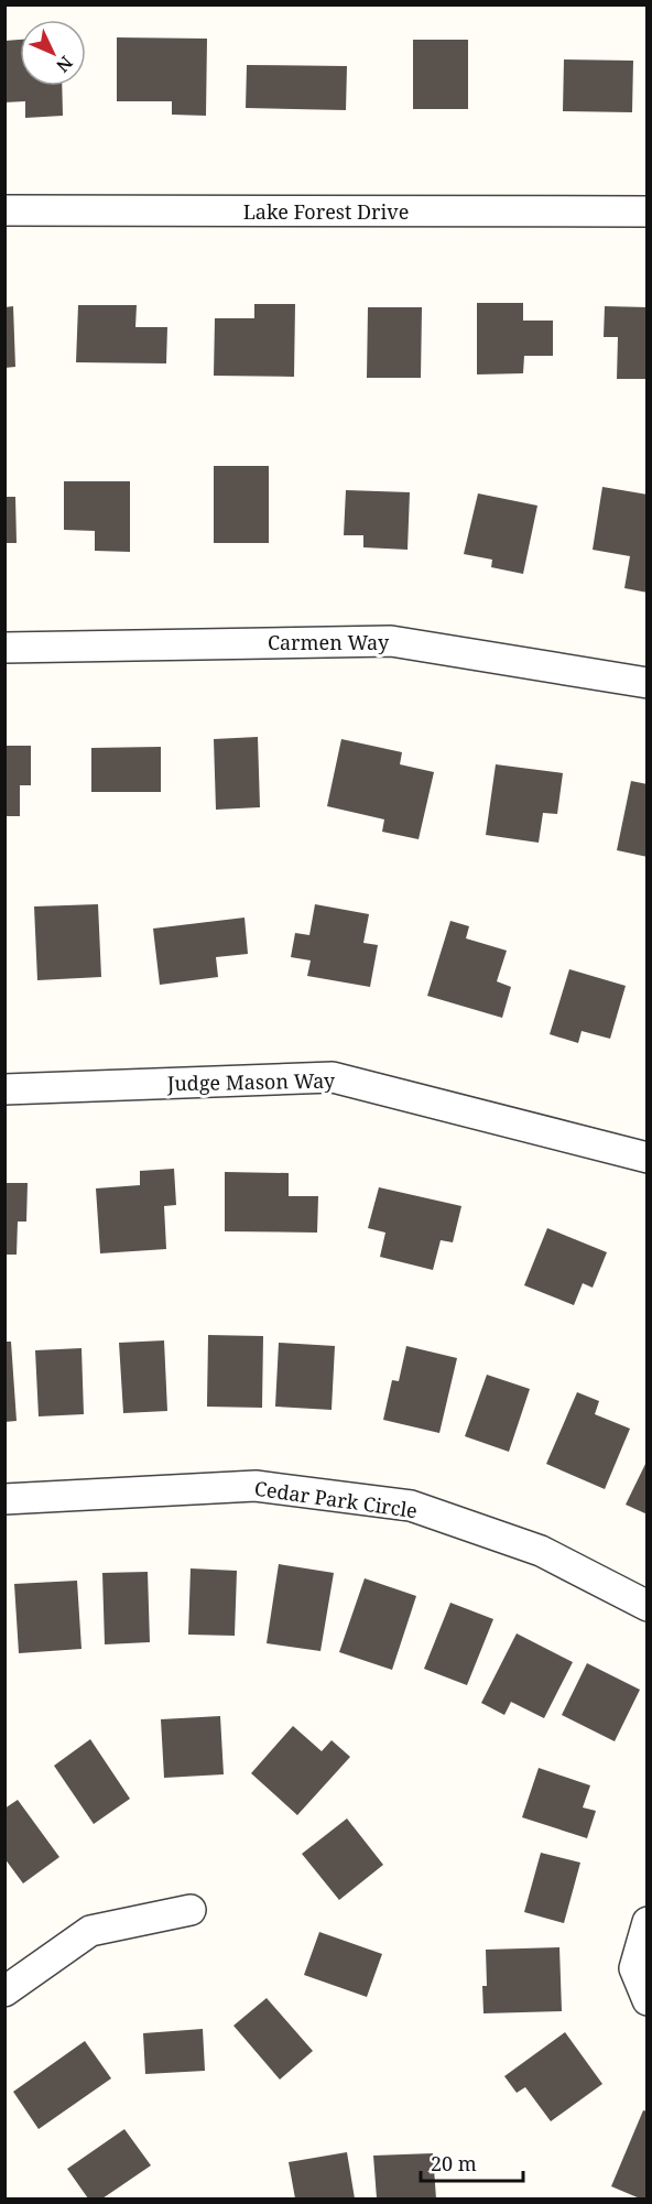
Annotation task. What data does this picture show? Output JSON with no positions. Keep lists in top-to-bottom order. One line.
{"streets":{"street":["Lake Forest Drive","Carmen Way","Judge Mason Way","Cedar Park Circle"]},"scale_bar":"20 m","north":"bottom right"}
